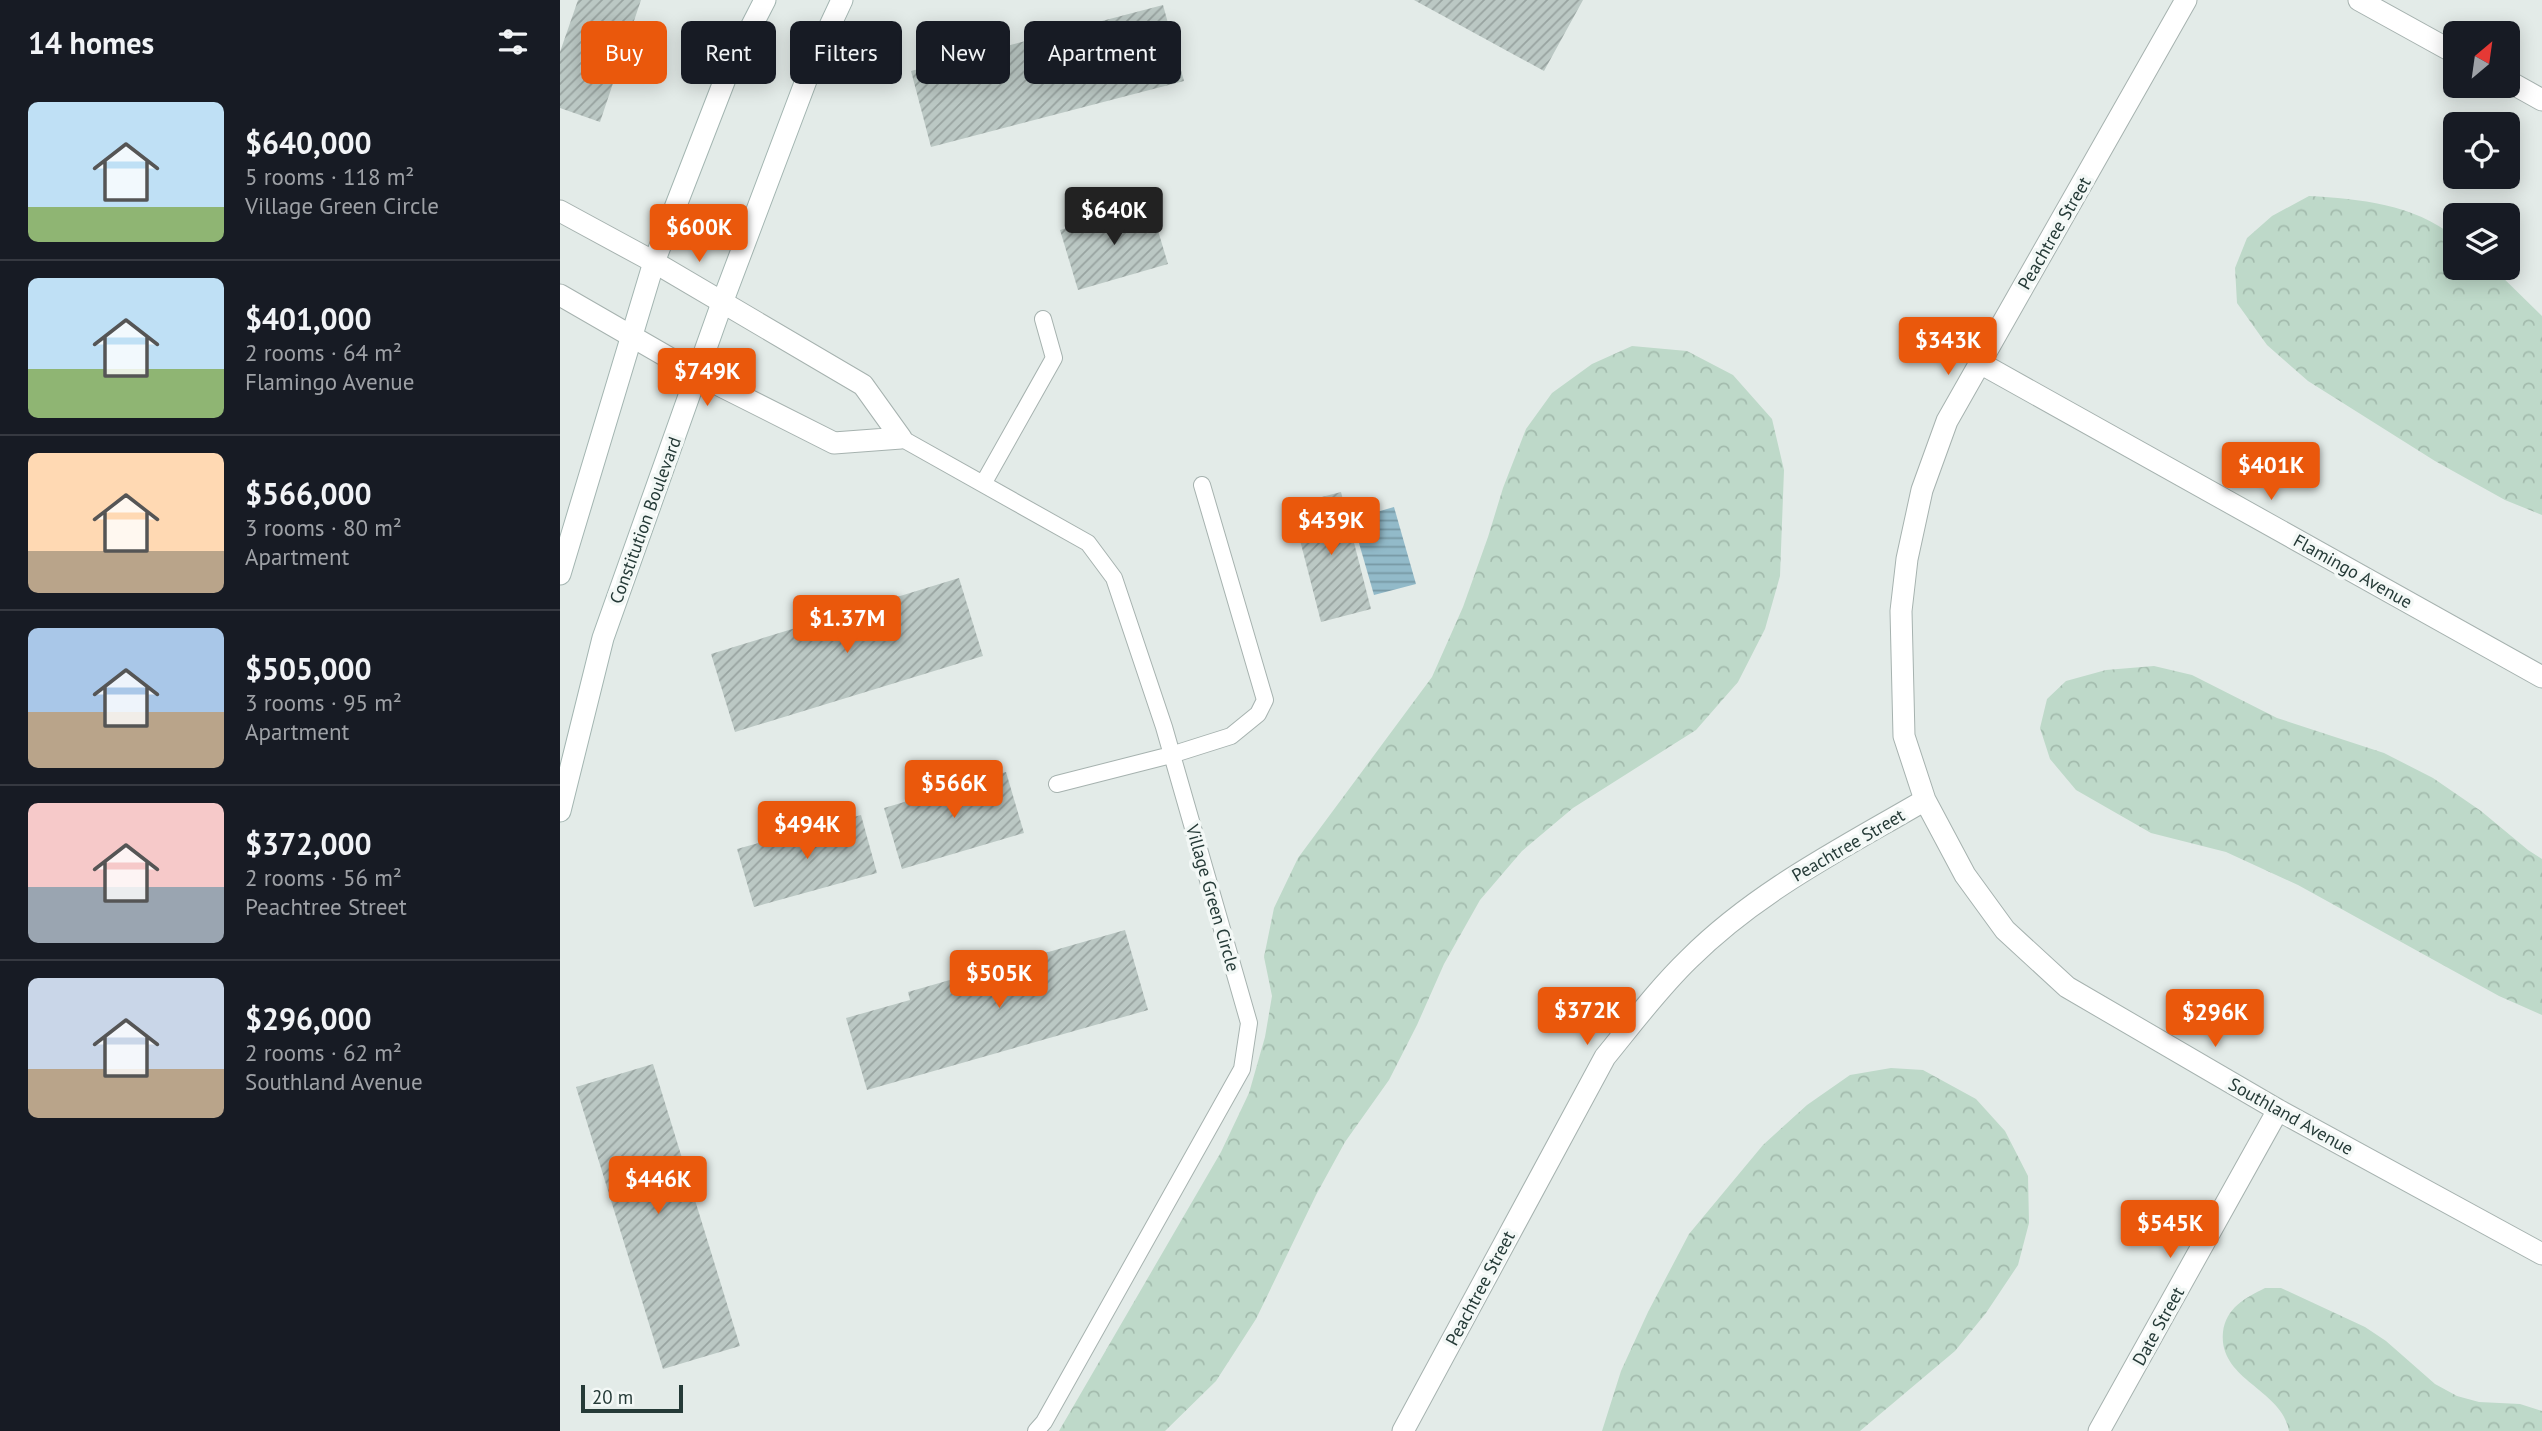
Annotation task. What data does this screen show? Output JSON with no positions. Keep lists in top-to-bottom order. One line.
{"streets":{"street":["Peachtree Street","Constitution Boulevard","Flamingo Avenue","Village Green Circle","Southland Avenue","Date Street"]},"crossings":[["Peachtree Street","Flamingo Avenue"],["Peachtree Street","Southland Avenue"],["Constitution Boulevard","Village Green Circle"],["Southland Avenue","Date Street"]],"scale_bar":"20 m","north":"top right","page":{"heading":"14 homes","chip":["Buy","Rent","Filters","New","Apartment"],"list":[{"name":"$640,000","note":"5 rooms · 118 m² · Village Green Circle"},{"name":"$401,000","note":"2 rooms · 64 m² · Flamingo Avenue"},{"name":"$566,000","note":"3 rooms · 80 m² · Apartment"},{"name":"$505,000","note":"3 rooms · 95 m² · Apartment"},{"name":"$372,000","note":"2 rooms · 56 m² · Peachtree Street"},{"name":"$296,000","note":"2 rooms · 62 m² · Southland Avenue"}],"price":["$640K","$600K","$343K","$749K","$401K","$439K","$1.37M","$566K","$494K","$505K","$372K","$296K","$446K","$545K"],"scale":"20 m"}}
